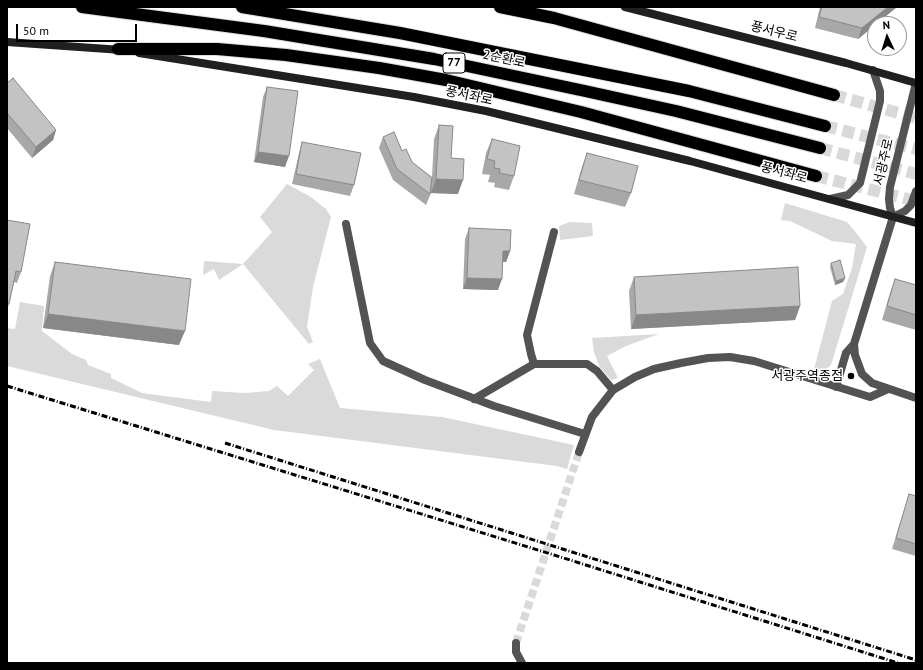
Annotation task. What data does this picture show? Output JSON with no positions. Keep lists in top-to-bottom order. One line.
{"streets":{"highway":["2순환로","77"],"street":["풍서우로","풍서좌로","서광주로"]},"crossings":[["풍서우로","서광주로"],["풍서좌로","서광주로"]],"places":["서광주역종점"],"scale_bar":"50 m","north":"top"}
